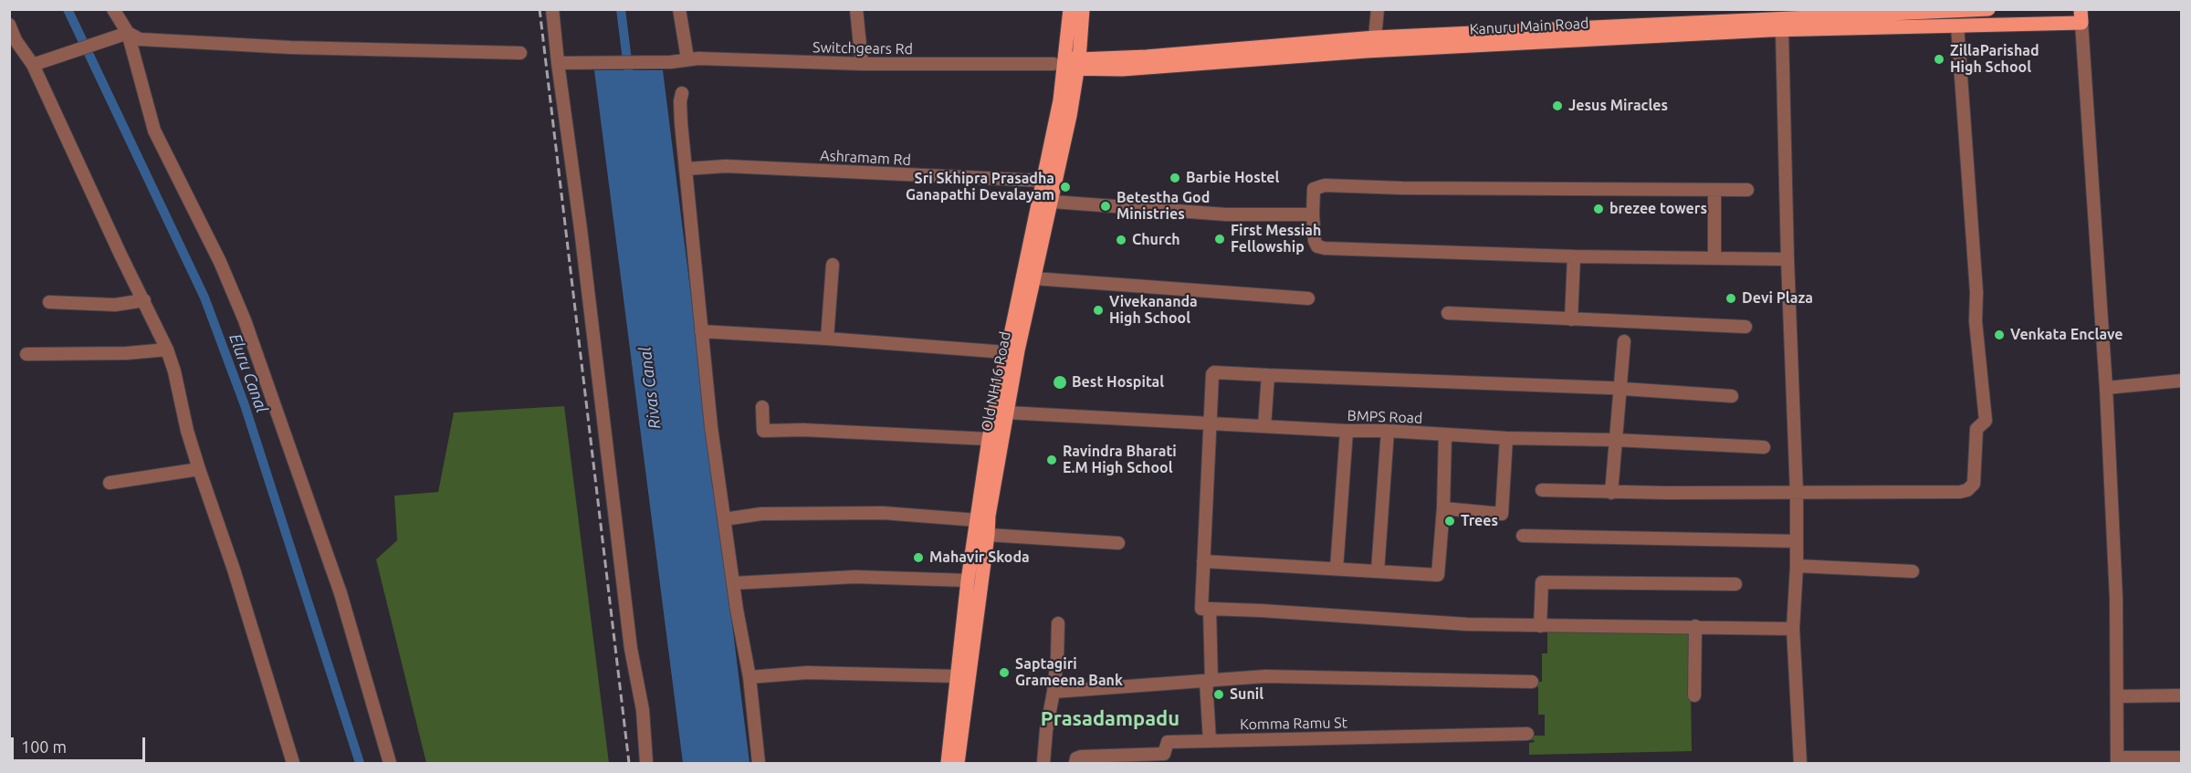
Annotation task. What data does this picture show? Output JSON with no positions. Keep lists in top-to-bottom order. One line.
{"streets":{"main road":["Kanuru Main Road","Old NH16 Road"],"street":["Switchgears Rd","Ashramam Rd","BMPS Road","Komma Ramu St"]},"crossings":[["Kanuru Main Road","Switchgears Rd"],["Kanuru Main Road","Old NH16 Road"],["Switchgears Rd","Old NH16 Road"],["Ashramam Rd","Old NH16 Road"],["Old NH16 Road","BMPS Road"]],"districts":["Prasadampadu"],"water":["Eluru Canal","Rivas Canal"],"places":["ZillaParishad High School","Jesus Miracles","Barbie Hostel","Sri Skhipra Prasadha Ganapathi Devalayam","Betestha God Ministries","brezee towers","First Messiah Fellowship","Church","Devi Plaza","Vivekananda High School","Venkata Enclave","Best Hospital","Ravindra Bharati E.M High School","Trees","Mahavir Skoda","Saptagiri Grameena Bank","Sunil"],"scale_bar":"100 m"}
